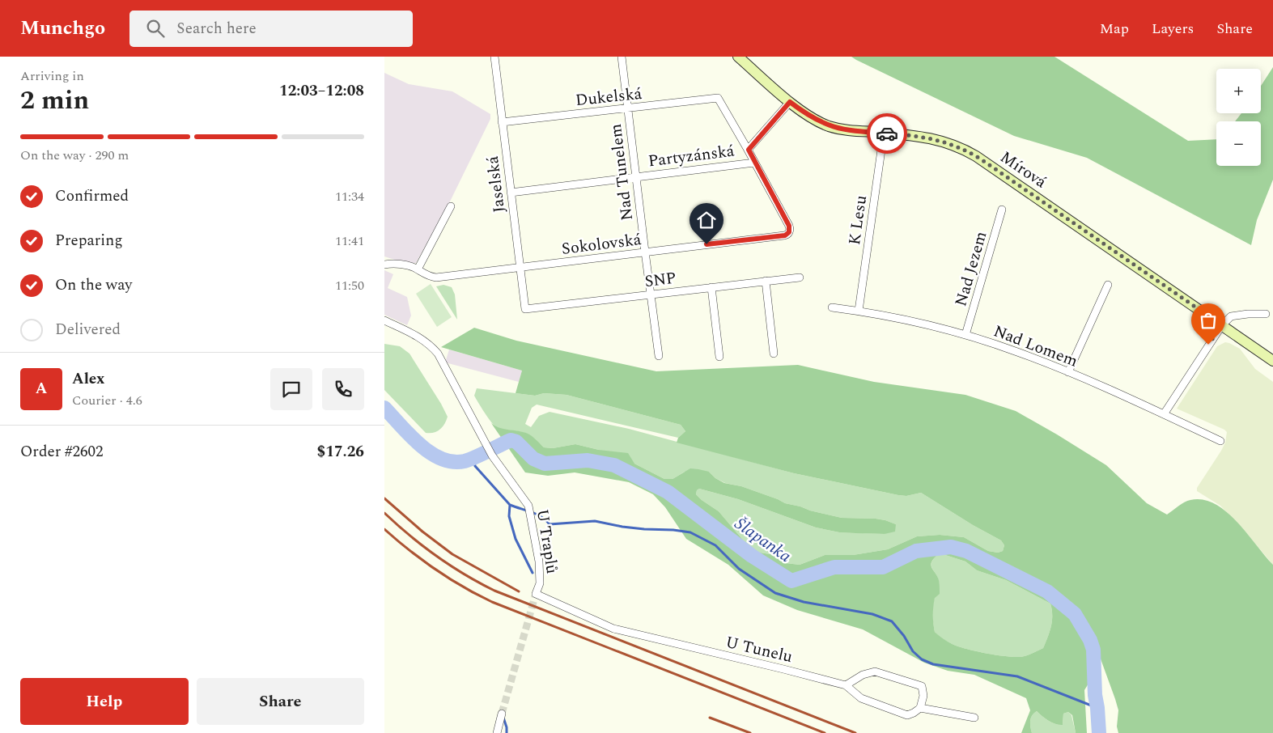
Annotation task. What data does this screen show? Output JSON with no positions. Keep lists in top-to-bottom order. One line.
{"streets":{"street":["Dukelská","Partyzánská","Mírová","Nad Tunelem","Jaselská","K Lesu","Sokolovská","Nad Jezem","SNP","Nad Lomem","U Traplů","U Tunelu"]},"crossings":[["Dukelská","Nad Tunelem"],["Dukelská","Jaselská"],["Partyzánská","Nad Tunelem"],["Partyzánská","Jaselská"],["Partyzánská","Sokolovská"],["Mírová","K Lesu"],["Nad Tunelem","Sokolovská"],["Nad Tunelem","SNP"],["Jaselská","Sokolovská"],["Jaselská","SNP"],["K Lesu","Nad Lomem"],["Nad Jezem","Nad Lomem"],["U Traplů","U Tunelu"]],"water":["Šlapanka"],"page":{"header":"Munchgo","search":"Search here","nav":["Map","Layers","Share"],"heading":["2 min","Arriving in","12:03–12:08"],"panel":["Alex","Courier · 4.6","Order #2602","$17.26"],"map_buttons":["+","−"],"bar":"On the way · 290 m","list":[["Confirmed","11:34"],["Preparing","11:41"],["On the way","11:50"],"Delivered"],"round":"A","buttons":["Help","Share"]}}
